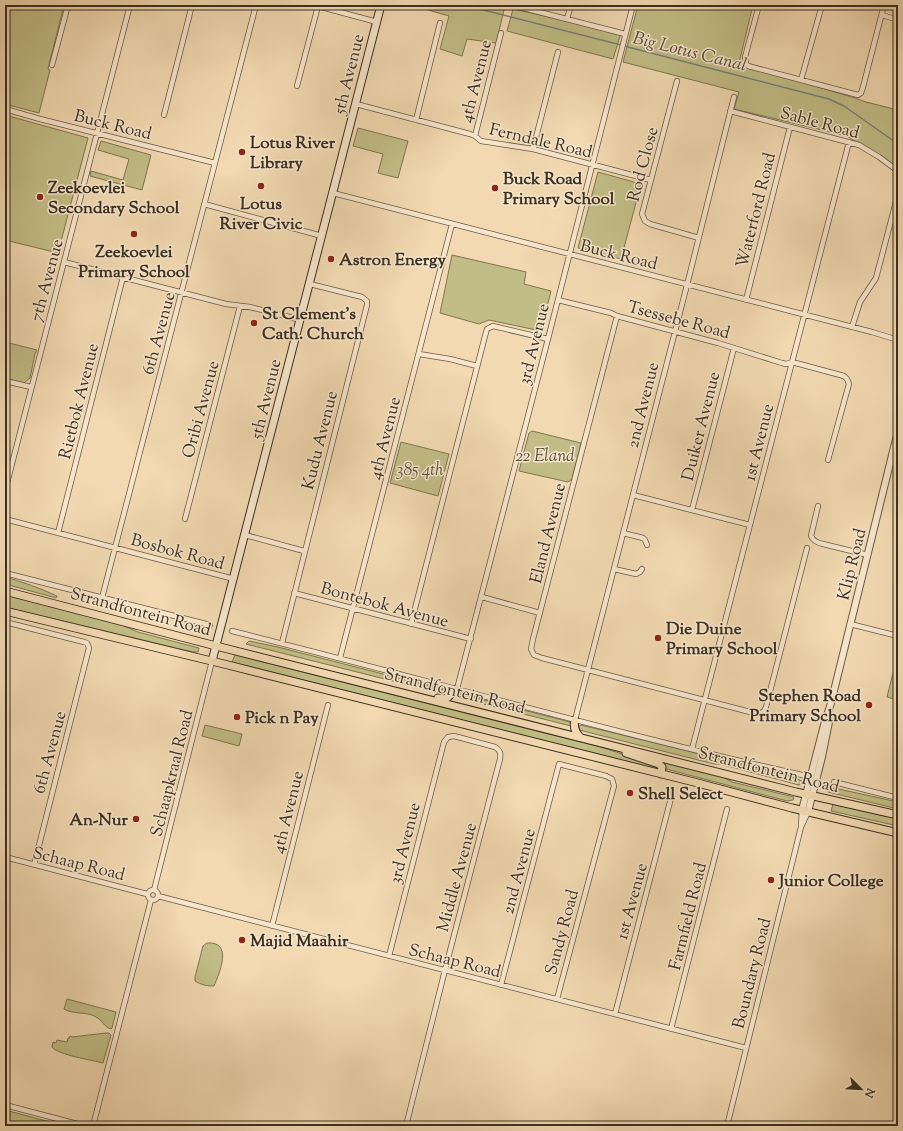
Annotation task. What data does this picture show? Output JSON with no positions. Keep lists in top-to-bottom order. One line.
{"streets":{"main road":["5th Avenue","Strandfontein Road"],"street":["4th Avenue","Sable Road","Buck Road","Ferndale Road","Rod Close","Waterford Road","7th Avenue","Tsessebe Road","6th Avenue","3rd Avenue","Rietbok Avenue","2nd Avenue","Oribi Avenue","Duiker Avenue","Kudu Avenue","1st Avenue","Eland Avenue","Bosbok Road","Klip Road","Bontebok Avenue","Schaapkraal Road","Schaap Road","Middle Avenue","Farmfield Road","Sandy Road","Boundary Road"]},"crossings":[["5th Avenue","Buck Road"],["5th Avenue","Ferndale Road"],["5th Avenue","Kudu Avenue"],["5th Avenue","Bosbok Road"],["5th Avenue","Strandfontein Road"],["5th Avenue","Schaapkraal Road"],["4th Avenue","Buck Road"],["4th Avenue","Ferndale Road"],["4th Avenue","Bontebok Avenue"],["4th Avenue","Strandfontein Road"],["4th Avenue","Schaap Road"],["Sable Road","Waterford Road"],["Sable Road","2nd Avenue"],["Sable Road","1st Avenue"],["Buck Road","Waterford Road"],["Buck Road","7th Avenue"],["Buck Road","6th Avenue"],["Buck Road","3rd Avenue"],["Buck Road","2nd Avenue"],["Buck Road","1st Avenue"],["Ferndale Road","Rod Close"],["Ferndale Road","3rd Avenue"],["Rod Close","2nd Avenue"],["Tsessebe Road","3rd Avenue"],["Tsessebe Road","2nd Avenue"],["Tsessebe Road","Duiker Avenue"],["Tsessebe Road","1st Avenue"],["Tsessebe Road","Eland Avenue"],["6th Avenue","Bosbok Road"],["6th Avenue","Strandfontein Road"],["6th Avenue","Schaap Road"],["3rd Avenue","Bontebok Avenue"],["3rd Avenue","Strandfontein Road"],["3rd Avenue","Schaap Road"],["3rd Avenue","Middle Avenue"],["Rietbok Avenue","Bosbok Road"],["2nd Avenue","Eland Avenue"],["2nd Avenue","Strandfontein Road"],["2nd Avenue","Schaap Road"],["2nd Avenue","Sandy Road"],["Kudu Avenue","Bontebok Avenue"],["Kudu Avenue","Strandfontein Road"],["1st Avenue","Strandfontein Road"],["1st Avenue","Schaap Road"],["Klip Road","Strandfontein Road"],["Klip Road","Boundary Road"],["Strandfontein Road","Schaapkraal Road"],["Strandfontein Road","Boundary Road"],["Schaapkraal Road","Schaap Road"],["Schaap Road","Middle Avenue"],["Schaap Road","Farmfield Road"],["Schaap Road","Sandy Road"],["Schaap Road","Boundary Road"]],"water":["Big Lotus Canal"],"parks":["22 Eland","385 4th"],"places":["Lotus River Library","Lotus River Civic","Buck Road Primary School","Zeekoevlei Secondary School","Zeekoevlei Primary School","Astron Energy","St Clement's Cath. Church","Die Duine Primary School","Stephen Road Primary School","Pick n Pay","Shell Select","An-Nur","Junior College","Majid Maahir"],"north":"bottom right"}
